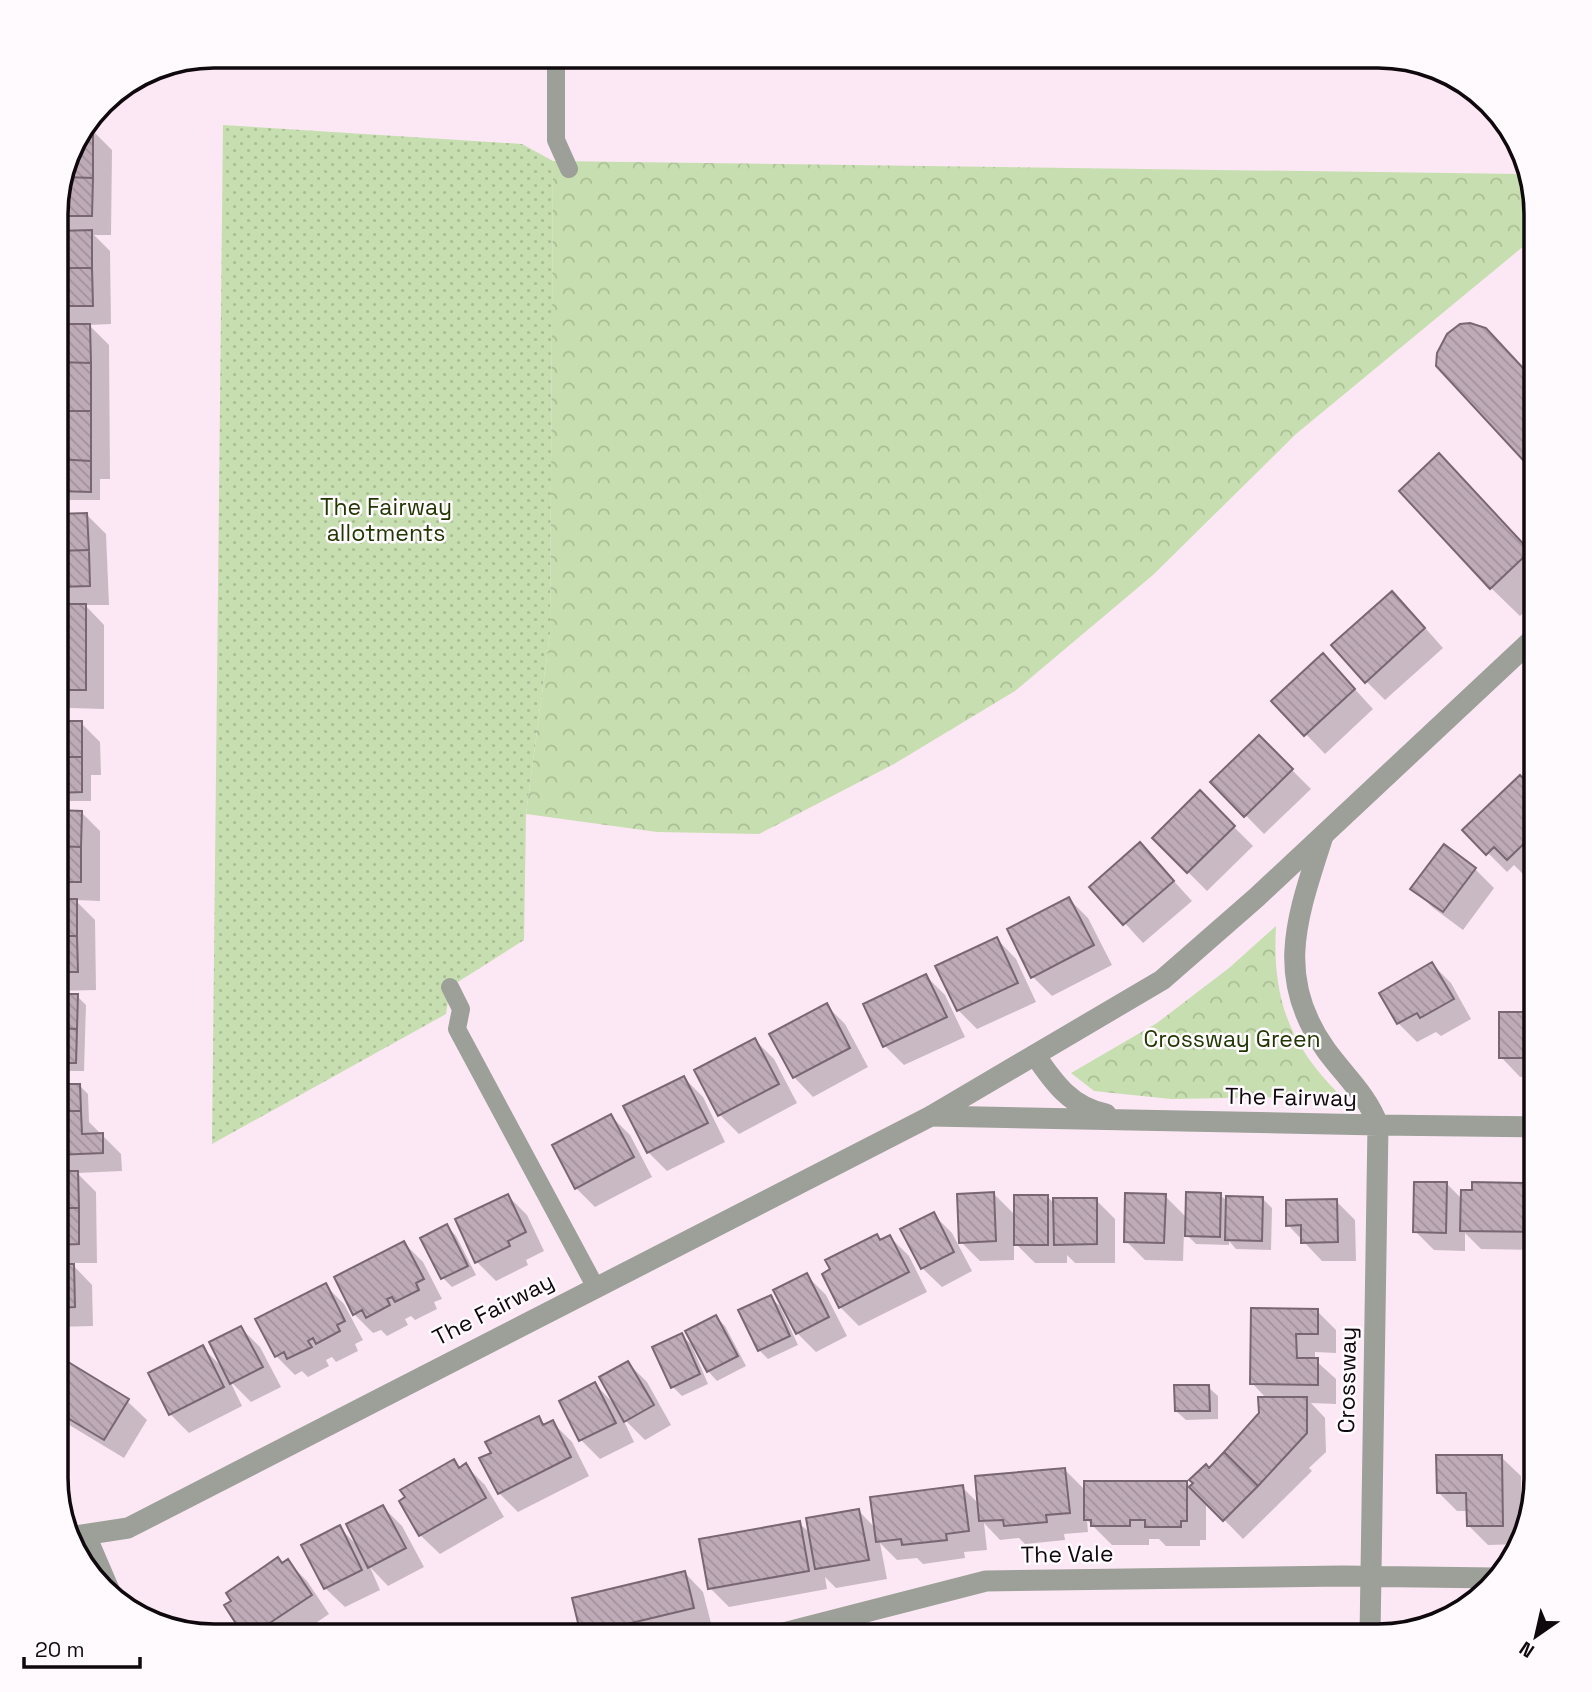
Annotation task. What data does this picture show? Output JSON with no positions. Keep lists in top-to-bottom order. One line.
{"streets":{"street":["The Fairway","Crossway","The Vale"]},"crossings":[["The Fairway","Crossway"],["Crossway","The Vale"]],"parks":["The Fairway allotments","Crossway Green"],"scale_bar":"20 m","north":"bottom left"}
